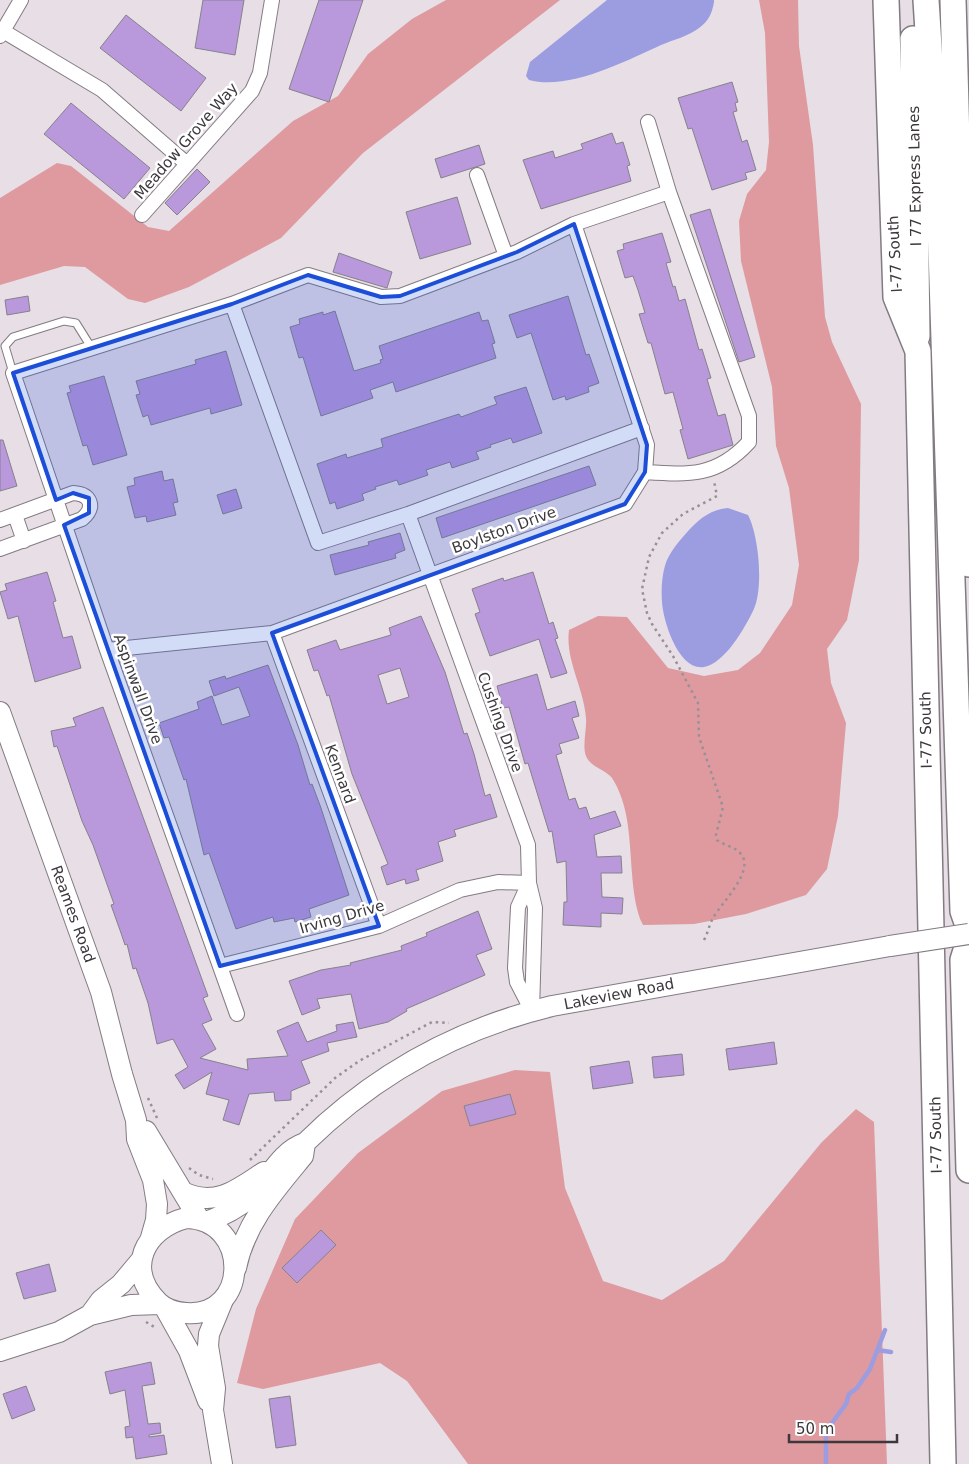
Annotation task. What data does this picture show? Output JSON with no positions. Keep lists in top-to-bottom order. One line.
{"streets":{"highway":["I 77 Express Lanes","I-77 South"],"main road":["Reames Road","Lakeview Road"],"street":["Meadow Grove Way","Boylston Drive","Aspinwall Drive","Cushing Drive","Kennard","Irving Drive"]},"crossings":[["I 77 Express Lanes","I-77 South"],["Boylston Drive","Aspinwall Drive"],["Boylston Drive","Cushing Drive"],["Boylston Drive","Kennard"],["Aspinwall Drive","Irving Drive"],["Cushing Drive","Irving Drive"],["Cushing Drive","Lakeview Road"],["Kennard","Irving Drive"],["Reames Road","Lakeview Road"]],"scale_bar":"50 m"}
